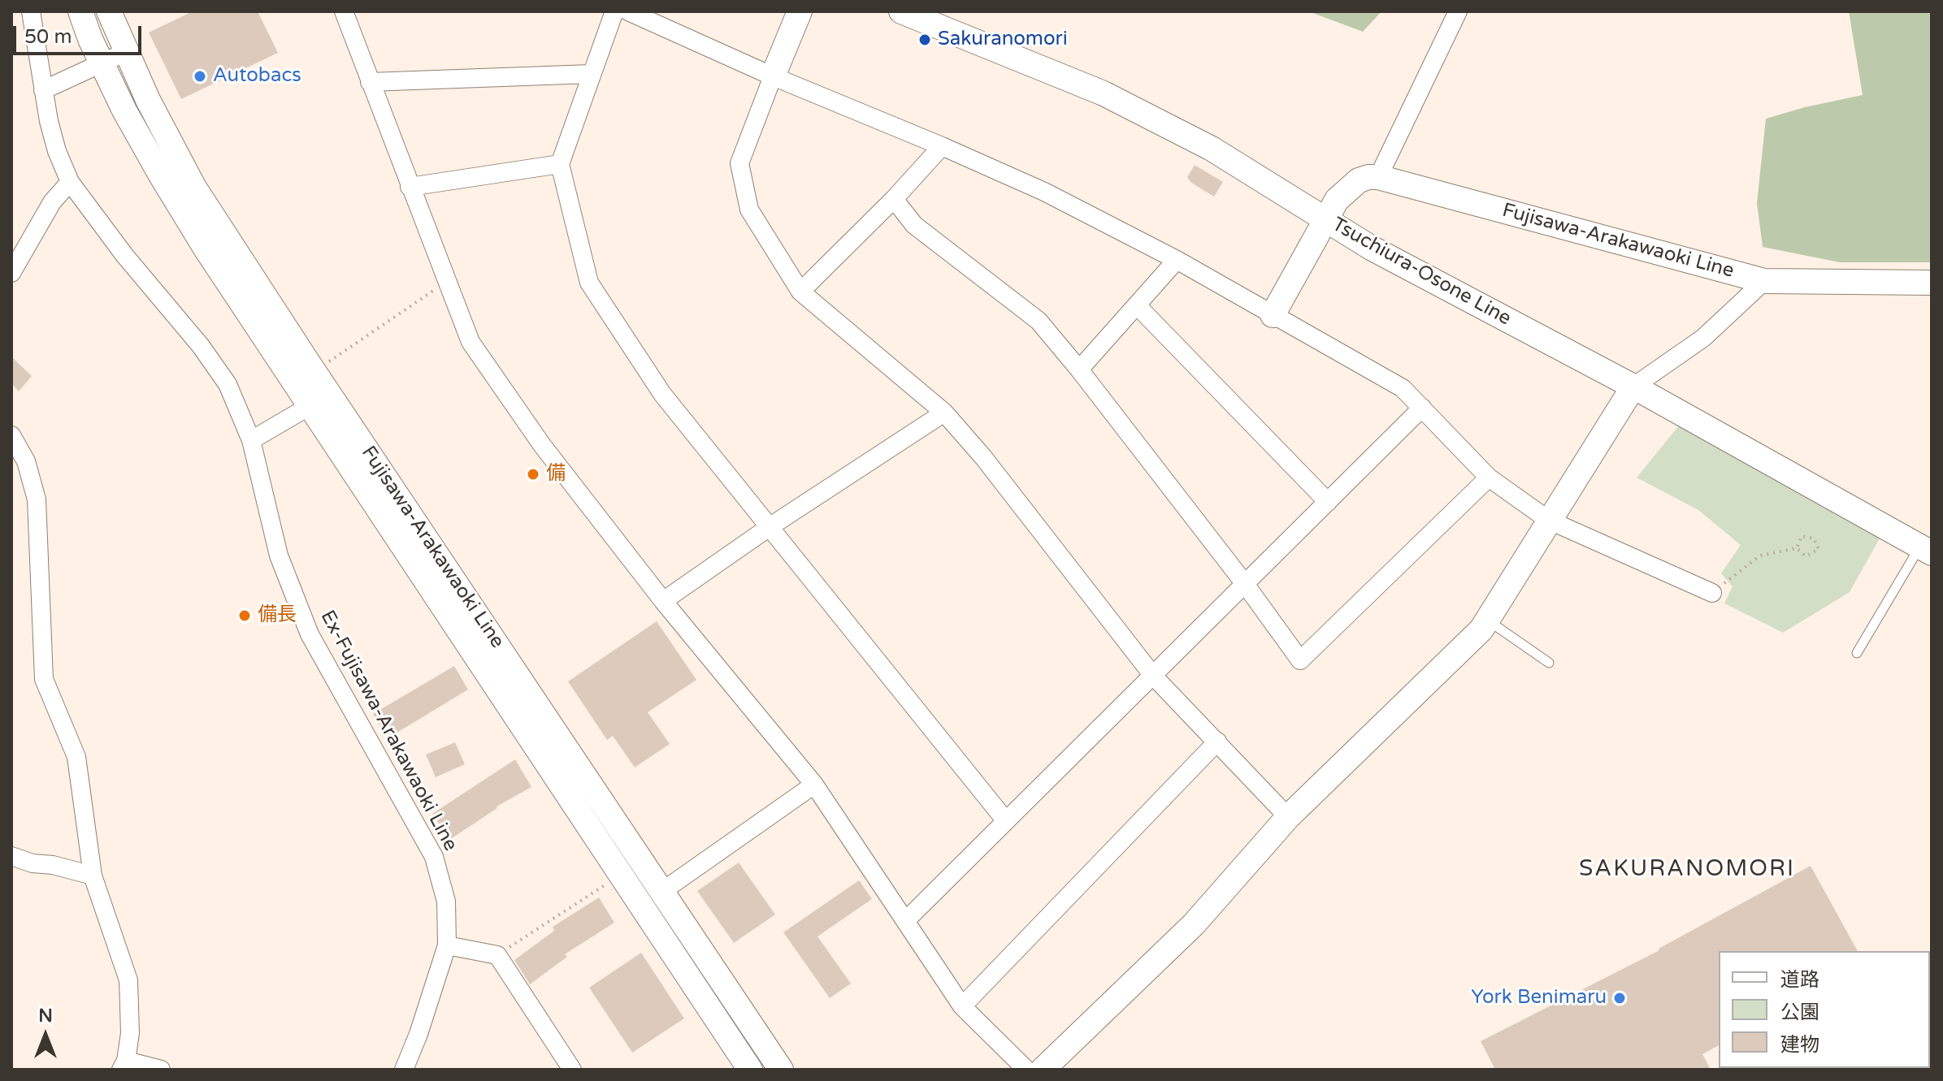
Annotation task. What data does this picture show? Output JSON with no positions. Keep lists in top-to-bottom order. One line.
{"streets":{"main road":["Fujisawa-Arakawaoki Line","Tsuchiura-Osone Line"],"street":["Ex-Fujisawa-Arakawaoki Line"]},"districts":["SAKURANOMORI"],"places":["Sakuranomori","Autobacs","備","備長","York Benimaru"],"legend":["道路","公園","建物"],"scale_bar":"50 m","north":"top"}
